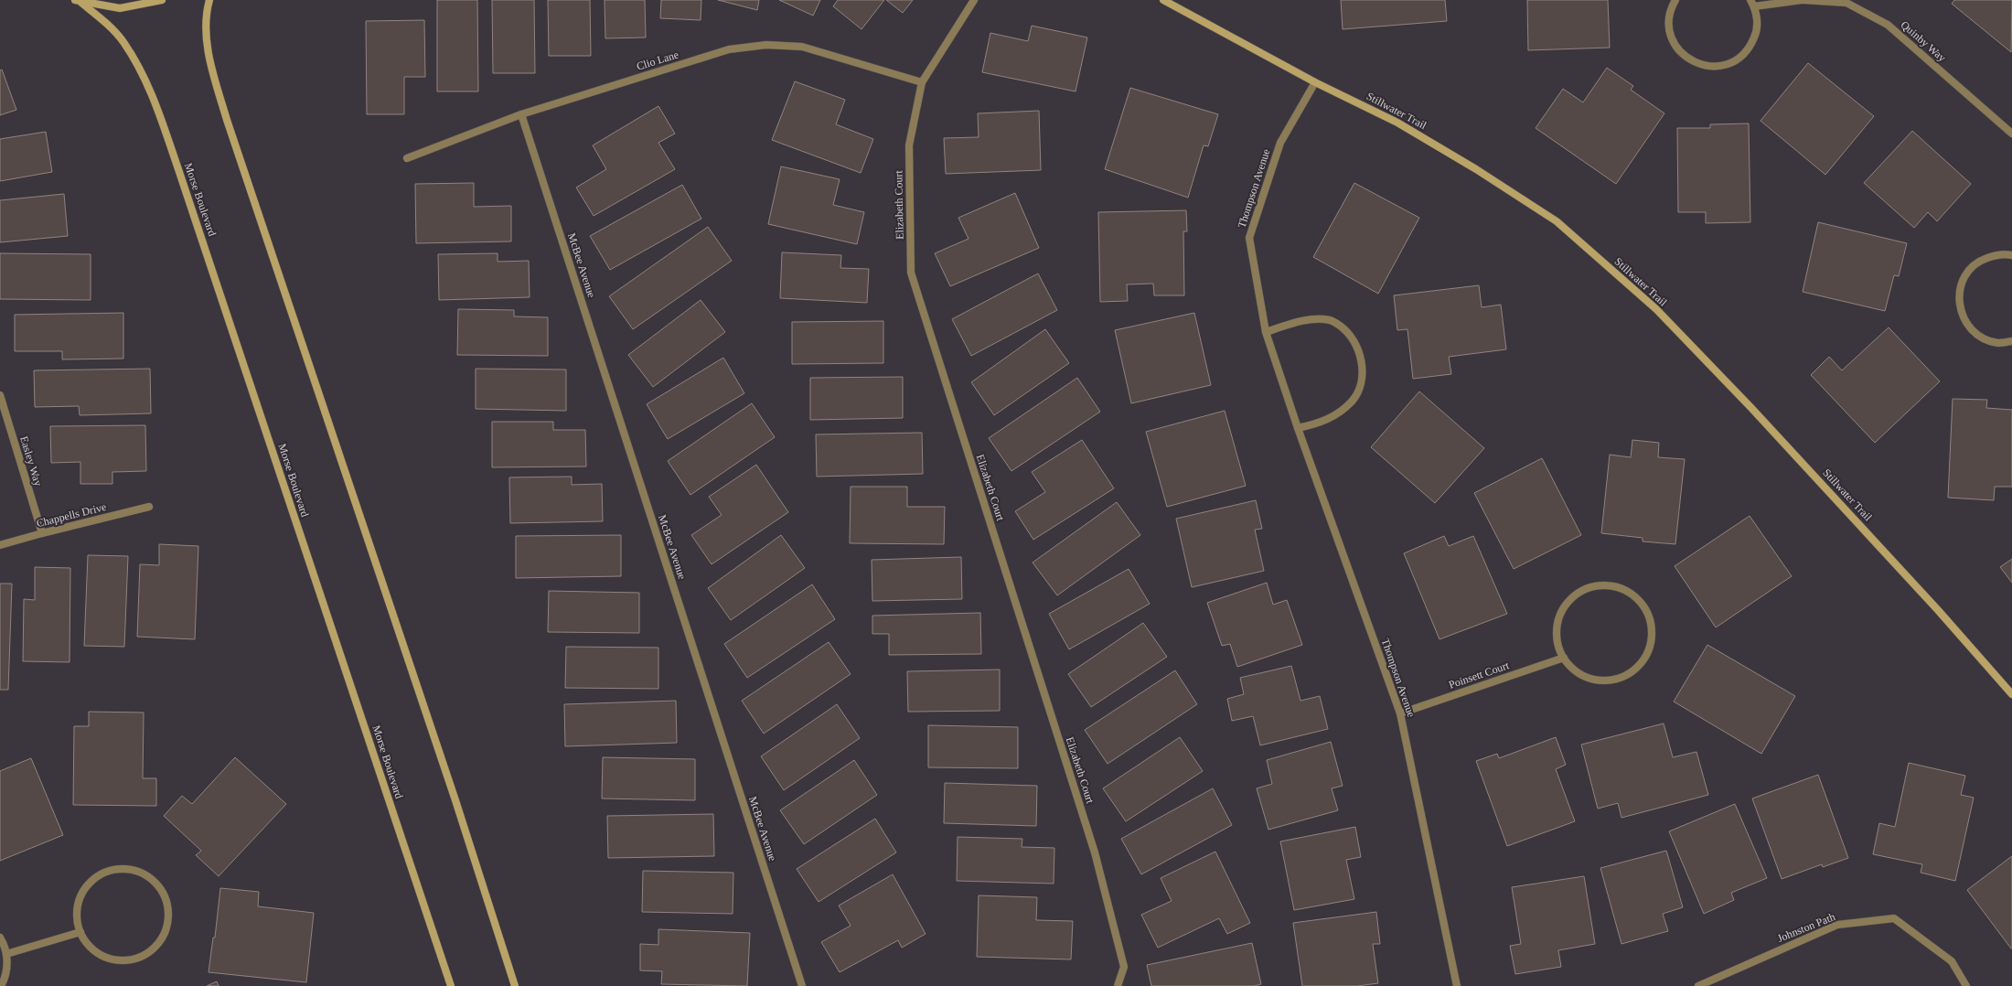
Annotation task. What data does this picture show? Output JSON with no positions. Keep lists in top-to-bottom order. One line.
{"streets":{"main road":["Stillwater Trail","Morse Boulevard"],"street":["Quinby Way","Clio Lane","Thompson Avenue","Elizabeth Court","McBee Avenue","Easley Way","Chappells Drive","Poinsett Court","Johnston Path"]},"crossings":[["Clio Lane","Elizabeth Court"],["Clio Lane","McBee Avenue"],["Stillwater Trail","Thompson Avenue"],["Thompson Avenue","Poinsett Court"],["Easley Way","Chappells Drive"]]}
